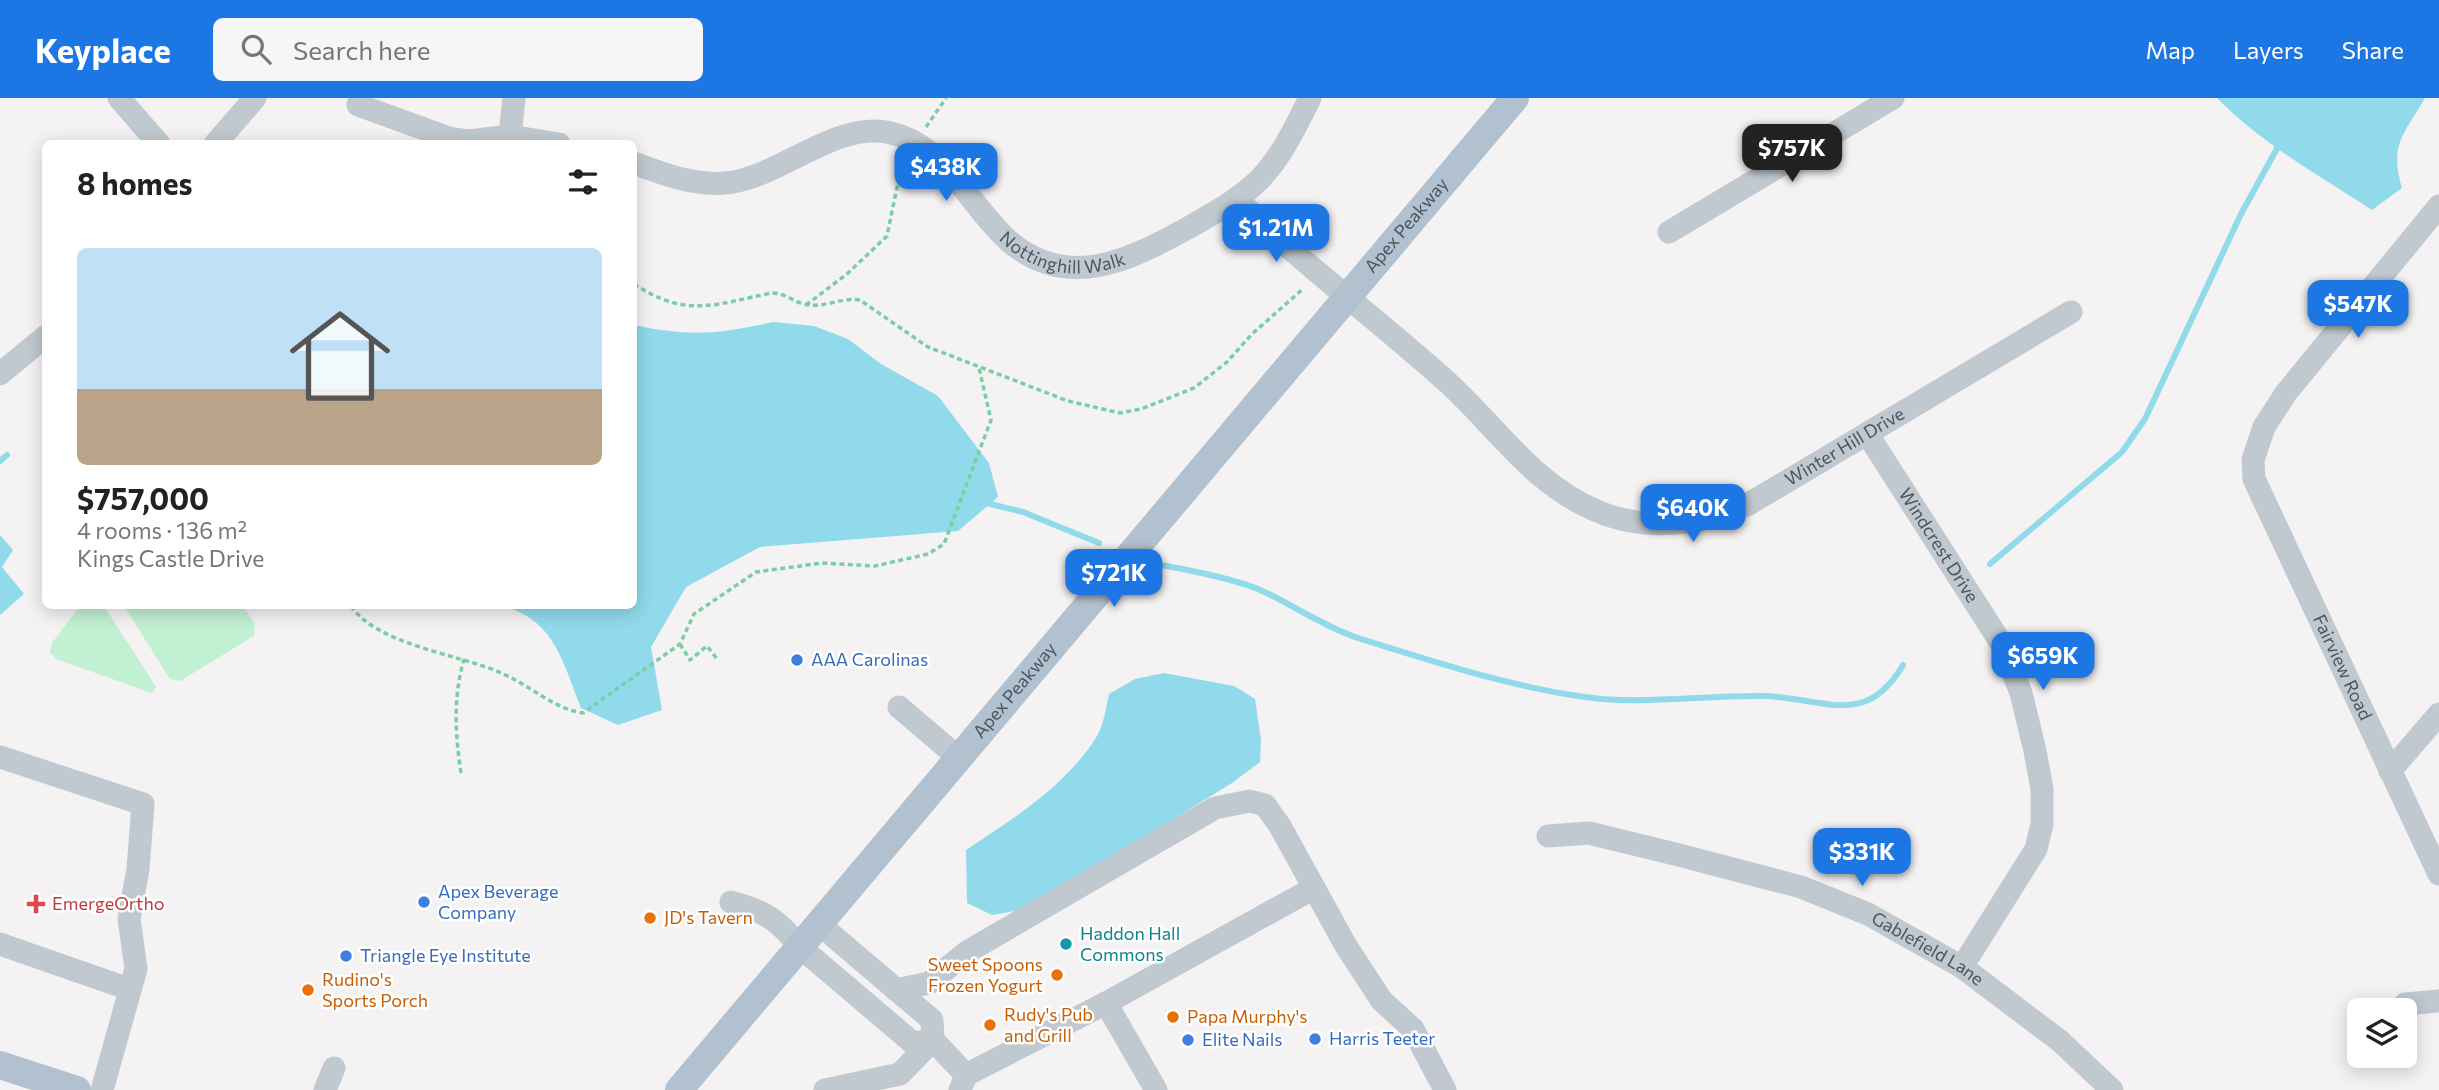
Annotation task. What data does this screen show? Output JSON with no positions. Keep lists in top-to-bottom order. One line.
{"streets":{"main road":["Apex Peakway"],"street":["Nottinghill Walk","Winter Hill Drive","Windcrest Drive","Fairview Road","Gablefield Lane"]},"crossings":[["Apex Peakway","Winter Hill Drive"],["Nottinghill Walk","Winter Hill Drive"],["Winter Hill Drive","Windcrest Drive"],["Windcrest Drive","Gablefield Lane"]],"places":{"other":["AAA Carolinas","Apex Beverage Company","JD's Tavern","Haddon Hall Commons","Triangle Eye Institute","Sweet Spoons Frozen Yogurt","Rudino's Sports Porch","Papa Murphy's","Rudy's Pub and Grill","Harris Teeter","Elite Nails"],"health":["EmergeOrtho"]},"page":{"header":"Keyplace","search":"Search here","nav":["Map","Layers","Share"],"price":["$757K","$438K","$1.21M","$547K","$640K","$721K","$659K","$331K"],"heading":"8 homes","list":[{"name":"$757,000","note":"4 rooms · 136 m² · Kings Castle Drive"}]}}
